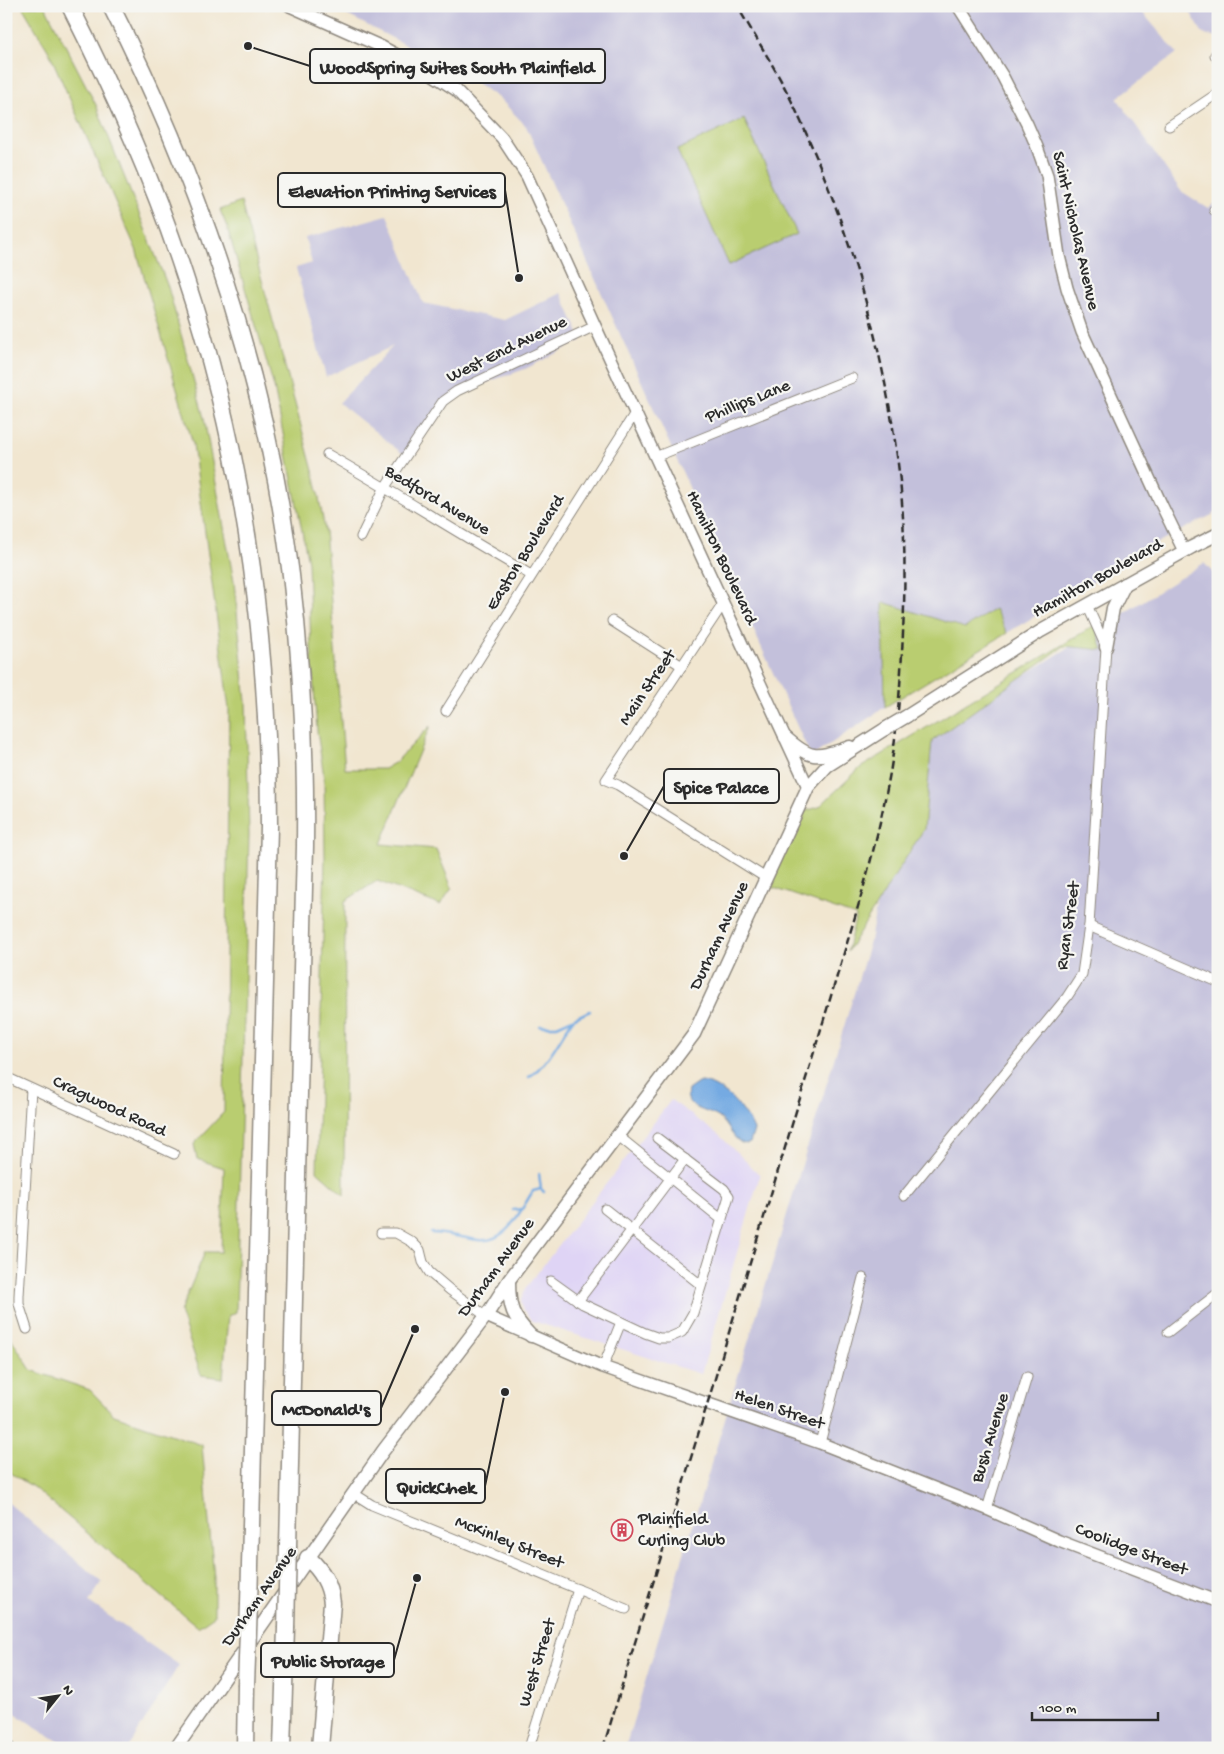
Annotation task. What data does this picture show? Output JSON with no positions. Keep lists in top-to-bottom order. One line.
{"streets":{"main road":["Hamilton Boulevard","Durham Avenue"],"street":["Saint Nicholas Avenue","West End Avenue","Phillips Lane","Bedford Avenue","Easton Boulevard","Main Street","Ryan Street","Cragwood Road","Helen Street","Bush Avenue","McKinley Street","Coolidge Street","West Street"]},"crossings":[["Saint Nicholas Avenue","Hamilton Boulevard"],["West End Avenue","Bedford Avenue"],["West End Avenue","Hamilton Boulevard"],["Phillips Lane","Hamilton Boulevard"],["Bedford Avenue","Easton Boulevard"],["Easton Boulevard","Hamilton Boulevard"],["Hamilton Boulevard","Main Street"],["Hamilton Boulevard","Ryan Street"],["Hamilton Boulevard","Durham Avenue"],["Main Street","Durham Avenue"],["Durham Avenue","Helen Street"],["Durham Avenue","McKinley Street"],["Helen Street","Bush Avenue"],["Helen Street","Coolidge Street"],["McKinley Street","West Street"]],"places":{"other":["WoodSpring Suites South Plainfield","Elevation Printing Services","Spice Palace","McDonald's","QuickChek","Public Storage"],"building":["Plainfield Curling Club"]},"scale_bar":"100 m","north":"top right"}
